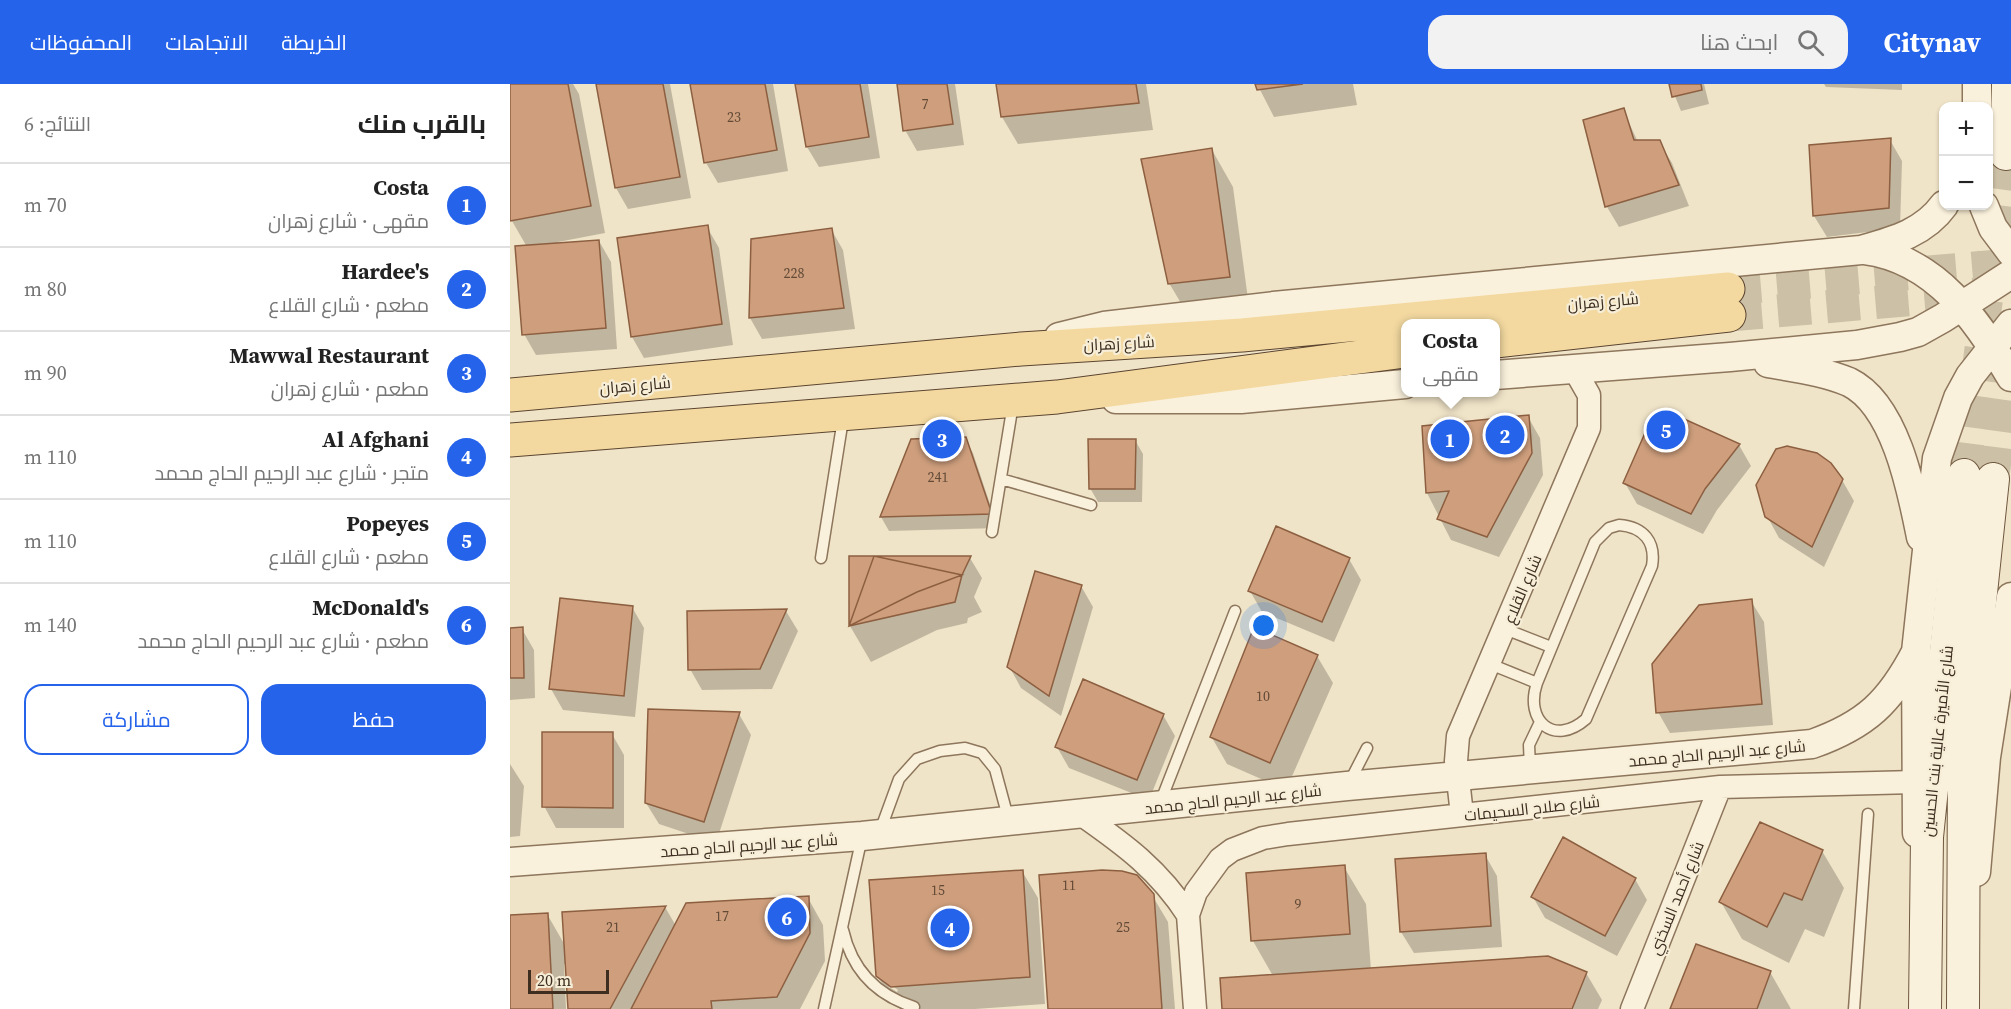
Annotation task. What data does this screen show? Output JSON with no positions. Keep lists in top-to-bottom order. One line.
{"streets":{"main road":["شارع زهران","شارع الأميرة عالية بنت الحسين"],"street":["شارع القلاع","شارع عبد الرحيم الحاج محمد","شارع صلاح السحيمات","شارع أحمد السخني"]},"crossings":[["شارع القلاع","شارع عبد الرحيم الحاج محمد"],["شارع القلاع","شارع صلاح السحيمات"],["شارع صلاح السحيمات","شارع أحمد السخني"]],"house_numbers":["7","23","228","241","10","11","15","9","17","21","25"],"scale_bar":"20 m","page":{"header":"Citynav","search":"ابحث هنا","nav":["الخريطة","الاتجاهات","المحفوظات"],"heading":["بالقرب منك","النتائج: 6"],"map_buttons":["+","−"],"list":[{"mark":"1","name":"Costa","note":"مقهى · شارع زهران","value":"70 m"},{"mark":"2","name":"Hardee's","note":"مطعم · شارع القلاع","value":"80 m"},{"mark":"3","name":"Mawwal Restaurant","note":"مطعم · شارع زهران","value":"90 m"},{"mark":"4","name":"Al Afghani","note":"متجر · شارع عبد الرحيم الحاج محمد","value":"110 m"},{"mark":"5","name":"Popeyes","note":"مطعم · شارع القلاع","value":"110 m"},{"mark":"6","name":"McDonald's","note":"مطعم · شارع عبد الرحيم الحاج محمد","value":"140 m"}],"popup":["Costa","مقهى"],"pins":["5","2","1","3","6","4"],"buttons":["حفظ","مشاركة"],"scale":"20 m"}}
